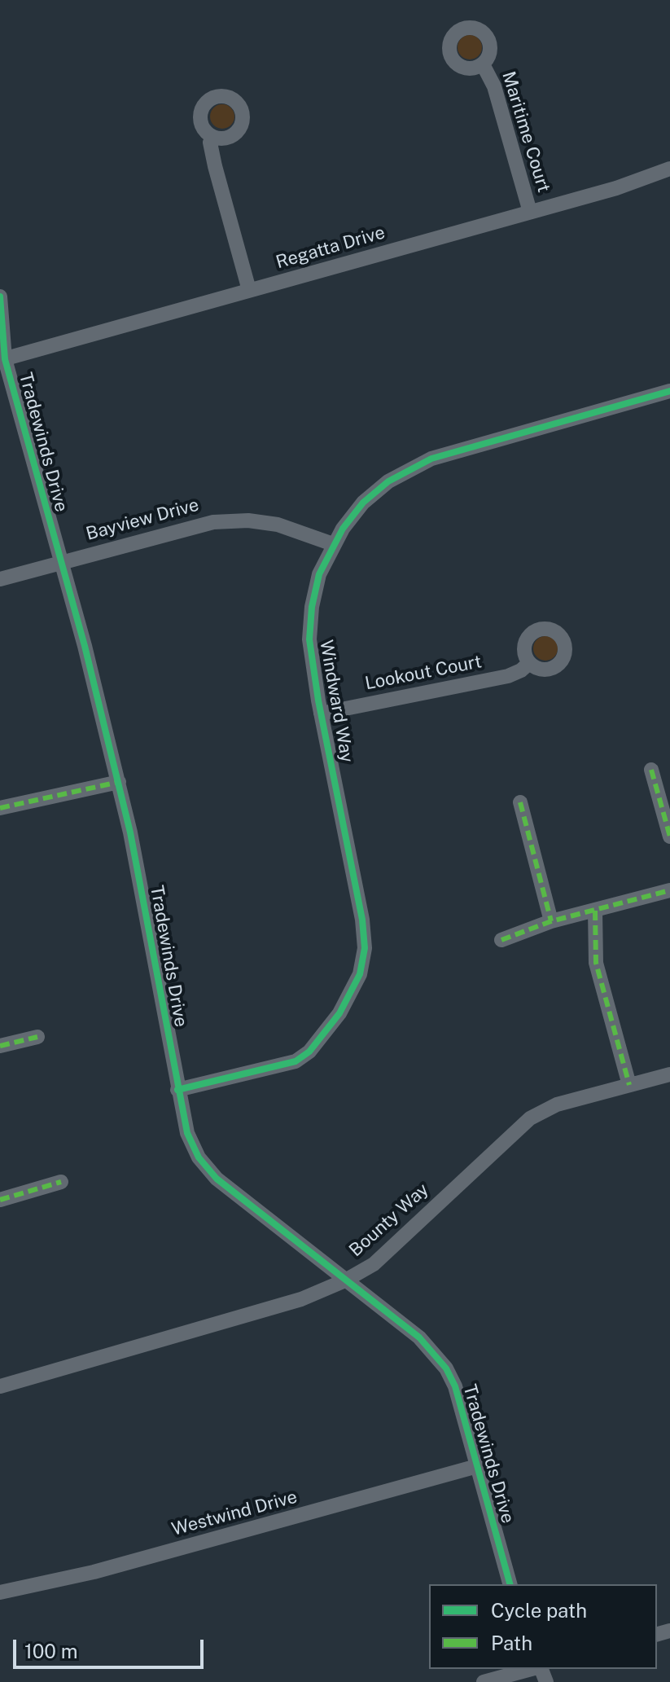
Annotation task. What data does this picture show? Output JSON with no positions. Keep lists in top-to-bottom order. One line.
{"streets":{"street":["Maritime Court","Regatta Drive","Tradewinds Drive","Bayview Drive","Lookout Court","Windward Way","Bounty Way","Westwind Drive"]},"crossings":[["Maritime Court","Regatta Drive"],["Regatta Drive","Tradewinds Drive"],["Tradewinds Drive","Bayview Drive"],["Tradewinds Drive","Windward Way"],["Tradewinds Drive","Bounty Way"],["Tradewinds Drive","Westwind Drive"],["Bayview Drive","Windward Way"],["Lookout Court","Windward Way"]],"legend":["Cycle path","Path"],"scale_bar":"100 m"}
